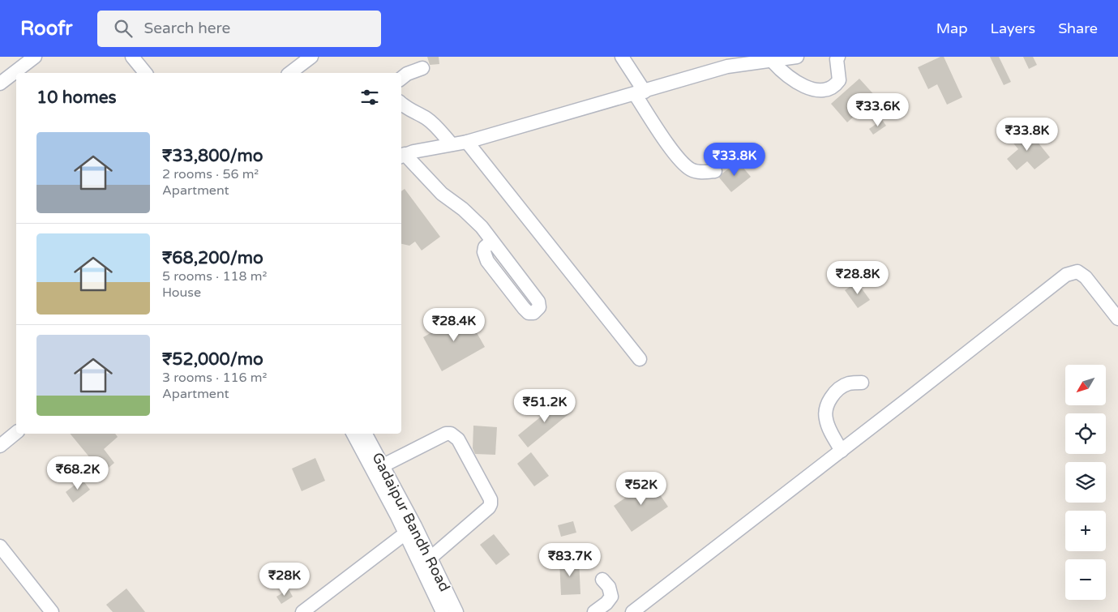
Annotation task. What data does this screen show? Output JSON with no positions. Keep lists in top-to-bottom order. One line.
{"streets":{"street":["Gadaipur Bandh Road"]},"north":"bottom left","page":{"header":"Roofr","search":"Search here","nav":["Map","Layers","Share"],"heading":"10 homes","price":["₹33.6K","₹33.8K","₹33.8K","₹28.8K","₹28.4K","₹51.2K","₹68.2K","₹52K","₹83.7K","₹28K"],"list":[{"name":"₹33,800/mo","note":"2 rooms · 56 m² · Apartment"},{"name":"₹68,200/mo","note":"5 rooms · 118 m² · House"},{"name":"₹52,000/mo","note":"3 rooms · 116 m² · Apartment"}],"map_buttons":["+","−"]}}
